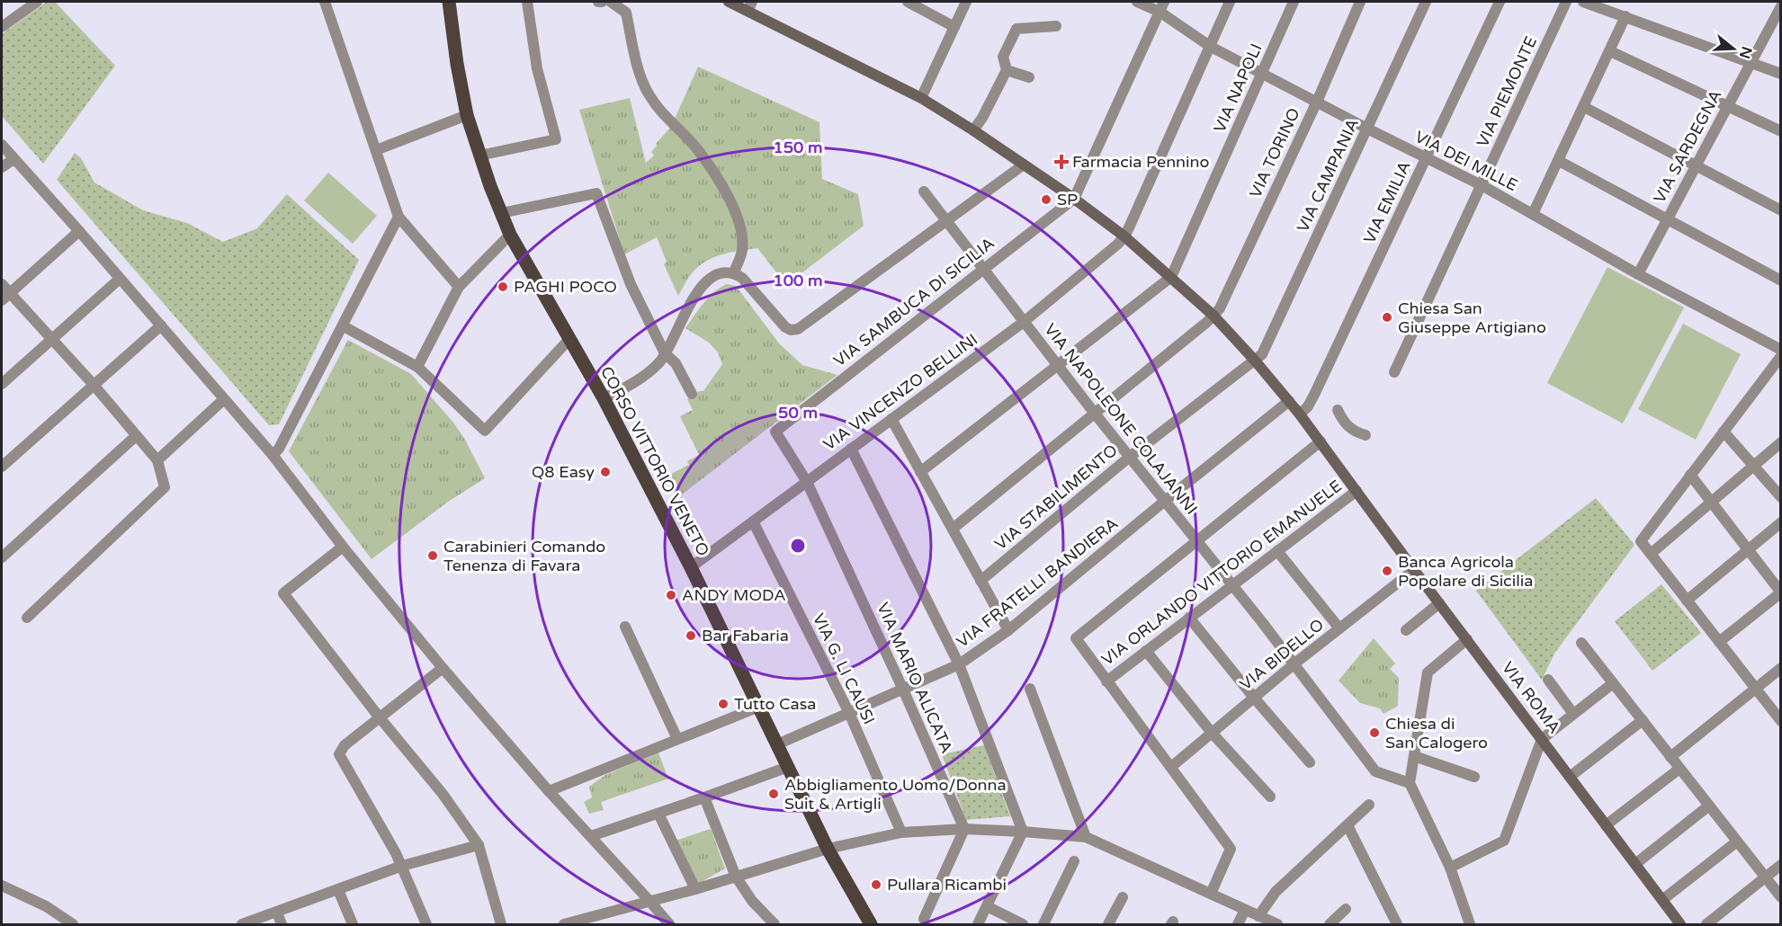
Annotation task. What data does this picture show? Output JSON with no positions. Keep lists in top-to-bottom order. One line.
{"streets":{"main road":["CORSO VITTORIO VENETO"],"street":["VIA NAPOLI","VIA PIEMONTE","VIA SARDEGNA","VIA TORINO","VIA DEI MILLE","VIA CAMPANIA","VIA EMILIA","VIA SAMBUCA DI SICILIA","VIA VINCENZO BELLINI","VIA NAPOLEONE COLAJANNI","VIA STABILIMENTO","VIA ORLANDO VITTORIO EMANUELE","VIA FRATELLI BANDIERA","VIA BIDELLO","VIA G. LI CAUSI","VIA MARIO ALICATA","VIA ROMA"]},"crossings":[["VIA NAPOLI","VIA DEI MILLE"],["VIA NAPOLI","VIA ROMA"],["VIA PIEMONTE","VIA DEI MILLE"],["VIA SARDEGNA","VIA DEI MILLE"],["VIA TORINO","VIA DEI MILLE"],["VIA TORINO","VIA NAPOLEONE COLAJANNI"],["VIA TORINO","VIA ROMA"],["VIA DEI MILLE","VIA CAMPANIA"],["VIA DEI MILLE","VIA EMILIA"],["VIA CAMPANIA","VIA STABILIMENTO"],["VIA CAMPANIA","VIA ROMA"],["VIA EMILIA","VIA ROMA"],["VIA SAMBUCA DI SICILIA","VIA NAPOLEONE COLAJANNI"],["VIA SAMBUCA DI SICILIA","VIA MARIO ALICATA"],["VIA SAMBUCA DI SICILIA","VIA ROMA"],["VIA VINCENZO BELLINI","VIA NAPOLEONE COLAJANNI"],["VIA VINCENZO BELLINI","CORSO VITTORIO VENETO"],["VIA VINCENZO BELLINI","VIA G. LI CAUSI"],["VIA VINCENZO BELLINI","VIA MARIO ALICATA"],["VIA VINCENZO BELLINI","VIA ROMA"],["VIA NAPOLEONE COLAJANNI","VIA STABILIMENTO"],["VIA NAPOLEONE COLAJANNI","VIA ORLANDO VITTORIO EMANUELE"],["VIA NAPOLEONE COLAJANNI","VIA FRATELLI BANDIERA"],["VIA NAPOLEONE COLAJANNI","VIA BIDELLO"],["CORSO VITTORIO VENETO","VIA FRATELLI BANDIERA"],["VIA STABILIMENTO","VIA ROMA"],["VIA ORLANDO VITTORIO EMANUELE","VIA ROMA"],["VIA FRATELLI BANDIERA","VIA G. LI CAUSI"],["VIA FRATELLI BANDIERA","VIA MARIO ALICATA"],["VIA FRATELLI BANDIERA","VIA ROMA"],["VIA BIDELLO","VIA ROMA"]],"places":{"health":["Farmacia Pennino"],"other":["SP","PAGHI POCO","Chiesa San Giuseppe Artigiano","Q8 Easy","Carabinieri Comando Tenenza di Favara","Banca Agricola Popolare di Sicilia","ANDY MODA","Bar Fabaria","Tutto Casa","Chiesa di San Calogero","Abbigliamento Uomo/Donna Suit & Artigli","Pullara Ricambi"]},"north":"right","rings":["150 m","100 m","50 m"]}
